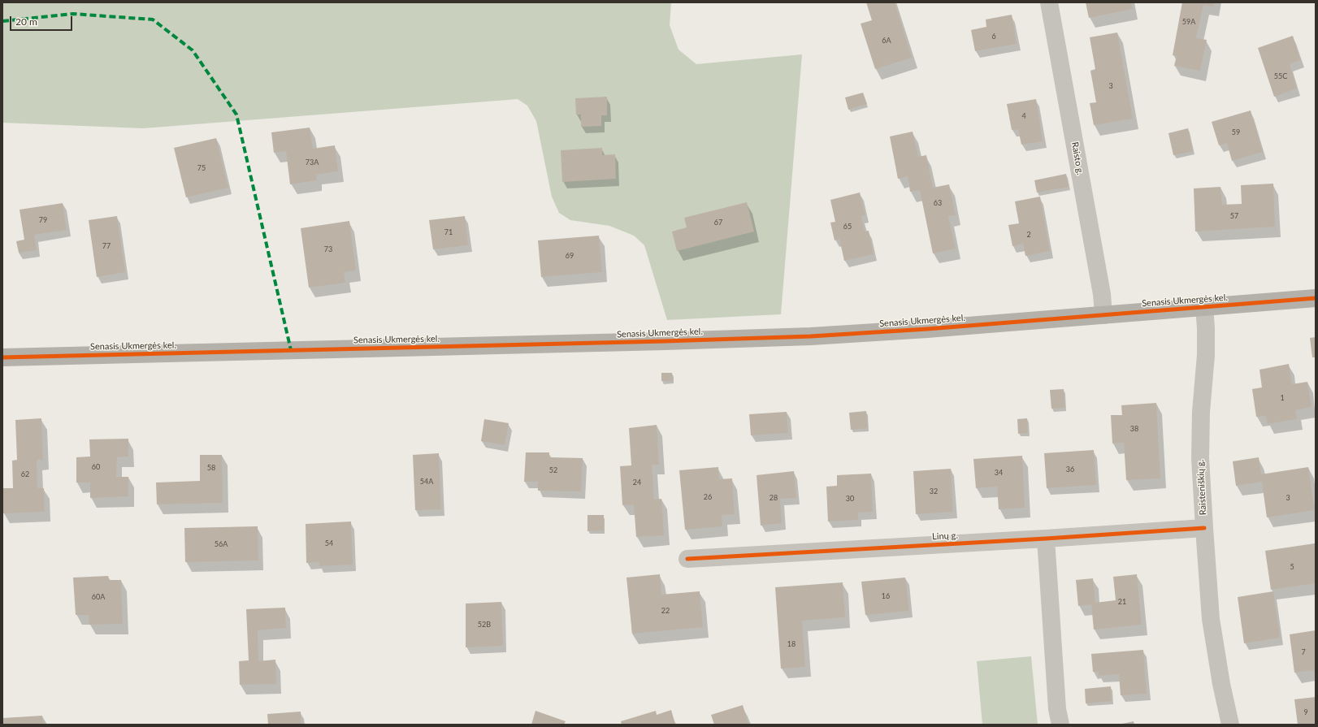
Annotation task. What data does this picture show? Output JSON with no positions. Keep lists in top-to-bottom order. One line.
{"streets":{"main road":["Senasis Ukmergės kel."],"street":["Raisto g.","Raisteniškių g.","Linų g."]},"crossings":[["Raisto g.","Senasis Ukmergės kel."],["Senasis Ukmergės kel.","Raisteniškių g."],["Raisteniškių g.","Linų g."]],"house_numbers":["59A","6","6A","55C","3","4","59","73A","75","63","57","79","67","65","71","2","77","73","69","1","38","60","58","36","52","34","62","54A","24","32","26","28","3","30","54","56A","5","16","60A","21","22","52B","18","7","9"],"scale_bar":"20 m"}
